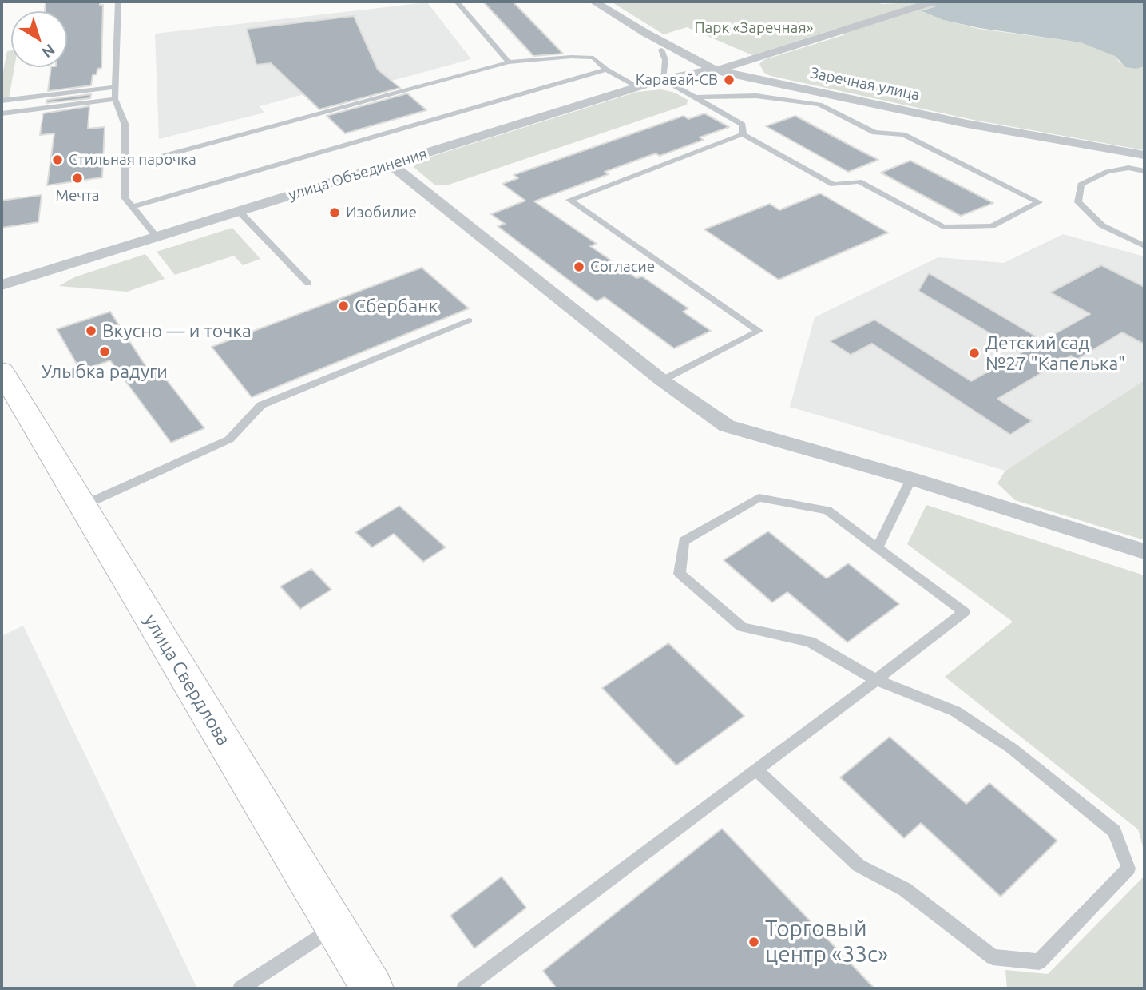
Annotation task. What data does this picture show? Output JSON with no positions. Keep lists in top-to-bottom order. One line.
{"streets":{"main road":["улица Свердлова"],"street":["Заречная улица","улица Объединения"]},"crossings":[["Заречная улица","улица Объединения"]],"parks":["Парк «Заречная»"],"places":["Каравай-СВ","Стильная парочка","Мечта","Изобилие","Согласие","Сбербанк","Вкусно — и точка","Улыбка радуги","Детский сад №27 \"Капелька\"","Торговый центр «33с»"],"north":"bottom right"}
